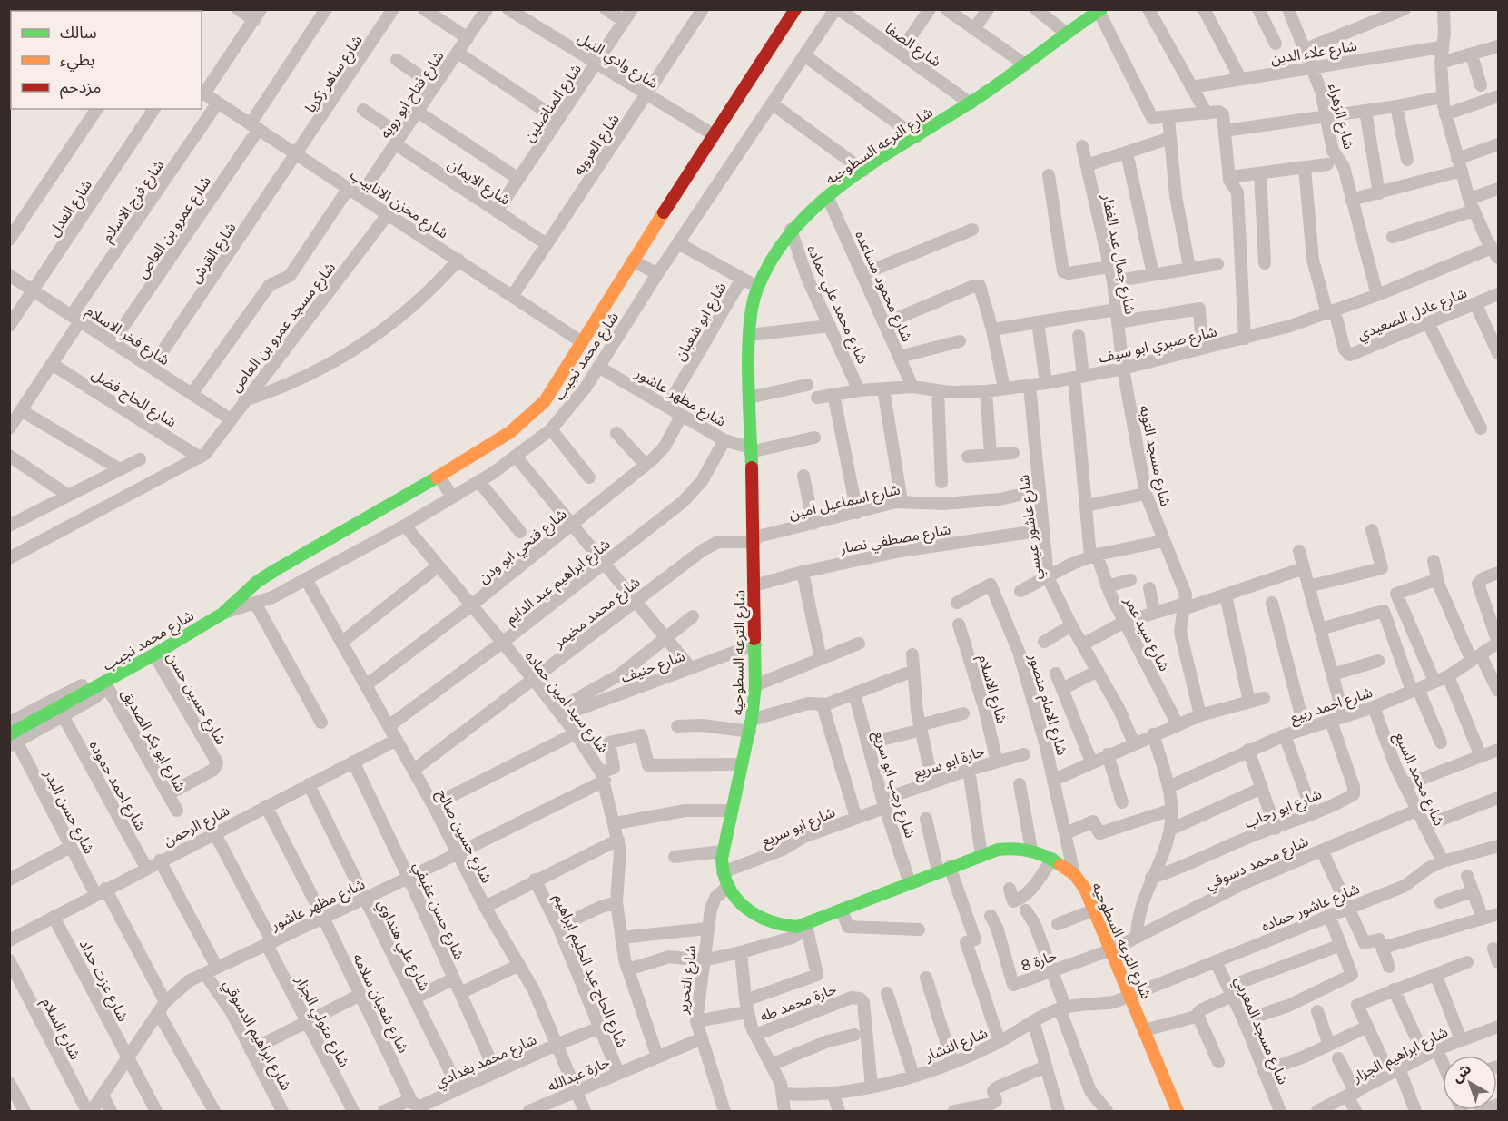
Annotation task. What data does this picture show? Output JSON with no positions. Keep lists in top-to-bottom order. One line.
{"streets":{"street":["شارع الصفا","شارع علاء الدين","شارع وادي النيل","شارع ساهر زكريا","شارع فتاح ابو رويه","شارع المناضلين","شارع الزهراء","شارع العروبه","شارع الترعه السطوحيه","شارع الايمان","شارع فرج الاسلام","شارع مخزن الانابيب","شارع العدل","شارع عمرو بن العاص","شارع القرش","شارع جمال عبد الغفار","شارع محمود مساعده","شارع محمد علي حماده","شارع عادل الصعيدي","شارع ابو شعبان","شارع مسجد عمرو بن العاص","شارع فخر الاسلام","شارع صبري ابو سيف","شارع محمد نجيب","شارع مظهر عاشور","شارع الحاج فضل","شارع مسجد التوبه","شارع اسماعيل امين","شارع عاشور عيسي","شارع مصطفي نصار","شارع فتحي ابو ودن","شارع ابراهيم عبد الدايم","شارع محمد مخيمر","شارع سيد عمر","شارع حنيف","شارع الاسلام","شارع حسين حسن","شارع سيد امين حماده","شارع الامام منصور","شارع احمد ربيع","شارع ابو بكر الصديق","حارة ابو سريع","شارع محمد السبع","شارع رجب ابو سريع","شارع احمد حموده","شارع ابو رحاب","شارع حسن البدر","شارع الرحمن","شارع ابو سريع","شارع حسين صالح","شارع محمد دسوقي","شارع عاشور حماده","شارع حسن عفيفي","شارع علي هنداوي","حارة 8","شارع الحاج عبد الحليم ابراهيم","شارع التحرير","شارع عزت حداد","حارة محمد طه","شارع شعبان سلامه","شارع متولي الجزار","شارع السلام","شارع مسجد المغربي","شارع ابراهيم الدسوقي","شارع النشار","شارع ابراهيم الجزار","شارع محمد بغدادي","حارة عبدالله"]},"crossings":[["شارع الصفا","شارع الترعه السطوحيه"],["شارع الصفا","شارع محمد نجيب"],["شارع علاء الدين","شارع الزهراء"],["شارع وادي النيل","شارع المناضلين"],["شارع وادي النيل","شارع العروبه"],["شارع وادي النيل","شارع محمد نجيب"],["شارع ساهر زكريا","شارع مخزن الانابيب"],["شارع ساهر زكريا","شارع القرش"],["شارع فتاح ابو رويه","شارع الايمان"],["شارع فتاح ابو رويه","شارع مخزن الانابيب"],["شارع المناضلين","شارع الايمان"],["شارع الزهراء","شارع صبري ابو سيف"],["شارع العروبه","شارع الايمان"],["شارع العروبه","شارع مخزن الانابيب"],["شارع الترعه السطوحيه","شارع محمود مساعده"],["شارع الترعه السطوحيه","شارع محمد علي حماده"],["شارع الترعه السطوحيه","شارع مظهر عاشور"],["شارع الترعه السطوحيه","شارع اسماعيل امين"],["شارع الترعه السطوحيه","شارع مصطفي نصار"],["شارع الترعه السطوحيه","شارع محمد مخيمر"],["شارع الترعه السطوحيه","شارع حنيف"],["شارع الترعه السطوحيه","شارع الامام منصور"],["شارع الترعه السطوحيه","شارع رجب ابو سريع"],["شارع الترعه السطوحيه","شارع ابو سريع"],["شارع الترعه السطوحيه","شارع محمد دسوقي"],["شارع الترعه السطوحيه","شارع عاشور حماده"],["شارع الترعه السطوحيه","حارة 8"],["شارع الترعه السطوحيه","شارع التحرير"],["شارع الترعه السطوحيه","شارع النشار"],["شارع فرج الاسلام","شارع مخزن الانابيب"],["شارع فرج الاسلام","شارع فخر الاسلام"],["شارع فرج الاسلام","شارع الحاج فضل"],["شارع مخزن الانابيب","شارع عمرو بن العاص"],["شارع مخزن الانابيب","شارع القرش"],["شارع مخزن الانابيب","شارع مسجد عمرو بن العاص"],["شارع مخزن الانابيب","شارع محمد نجيب"],["شارع العدل","شارع فخر الاسلام"],["شارع عمرو بن العاص","شارع فخر الاسلام"],["شارع القرش","شارع فخر الاسلام"],["شارع جمال عبد الغفار","شارع صبري ابو سيف"],["شارع جمال عبد الغفار","شارع مسجد التوبه"],["شارع محمود مساعده","شارع صبري ابو سيف"],["شارع محمد علي حماده","شارع صبري ابو سيف"],["شارع عادل الصعيدي","شارع صبري ابو سيف"],["شارع ابو شعبان","شارع مظهر عاشور"],["شارع مسجد عمرو بن العاص","شارع فخر الاسلام"],["شارع مسجد عمرو بن العاص","شارع الحاج فضل"],["شارع صبري ابو سيف","شارع مسجد التوبه"],["شارع صبري ابو سيف","شارع عاشور عيسي"],["شارع صبري ابو سيف","شارع سيد عمر"],["شارع محمد نجيب","شارع مظهر عاشور"],["شارع محمد نجيب","شارع حسين حسن"],["شارع محمد نجيب","شارع سيد امين حماده"],["شارع محمد نجيب","شارع ابو بكر الصديق"],["شارع محمد نجيب","شارع حسن البدر"],["شارع محمد نجيب","شارع حسين صالح"],["شارع مظهر عاشور","شارع فتحي ابو ودن"],["شارع مظهر عاشور","شارع ابراهيم عبد الدايم"],["شارع مظهر عاشور","شارع سيد امين حماده"],["شارع مظهر عاشور","شارع حسن البدر"],["شارع مظهر عاشور","شارع حسين صالح"],["شارع مظهر عاشور","شارع حسن عفيفي"],["شارع مظهر عاشور","شارع علي هنداوي"],["شارع مظهر عاشور","شارع عزت حداد"],["شارع مظهر عاشور","شارع شعبان سلامه"],["شارع مظهر عاشور","شارع متولي الجزار"],["شارع مظهر عاشور","شارع ابراهيم الدسوقي"],["شارع اسماعيل امين","شارع عاشور عيسي"],["شارع اسماعيل امين","شارع محمد مخيمر"],["شارع عاشور عيسي","شارع مصطفي نصار"],["شارع فتحي ابو ودن","شارع سيد امين حماده"],["شارع فتحي ابو ودن","شارع حسين صالح"],["شارع ابراهيم عبد الدايم","شارع سيد امين حماده"],["شارع ابراهيم عبد الدايم","شارع حسين صالح"],["شارع محمد مخيمر","شارع سيد امين حماده"],["شارع محمد مخيمر","شارع حسين صالح"],["شارع حنيف","شارع سيد امين حماده"],["شارع الاسلام","حارة ابو سريع"],["شارع حسين حسن","شارع ابو بكر الصديق"],["شارع سيد امين حماده","حارة عبدالله"],["شارع احمد ربيع","شارع محمد السبع"],["شارع احمد ربيع","شارع ابو رحاب"],["حارة ابو سريع","شارع رجب ابو سريع"],["حارة ابو سريع","شارع ابو سريع"],["شارع محمد السبع","شارع محمد دسوقي"],["شارع محمد السبع","شارع عاشور حماده"],["شارع رجب ابو سريع","شارع ابو سريع"],["شارع احمد حموده","شارع الرحمن"],["شارع حسن البدر","شارع الرحمن"],["شارع الرحمن","شارع حسين صالح"],["شارع الرحمن","شارع حسن عفيفي"],["شارع الرحمن","شارع علي هنداوي"],["شارع الرحمن","شارع عزت حداد"],["شارع الرحمن","شارع شعبان سلامه"],["شارع الرحمن","شارع متولي الجزار"],["شارع الرحمن","شارع ابراهيم الدسوقي"],["شارع حسين صالح","شارع محمد بغدادي"],["شارع حسين صالح","حارة عبدالله"],["شارع محمد دسوقي","حارة 8"],["شارع عاشور حماده","شارع مسجد المغربي"],["شارع عاشور حماده","شارع النشار"],["شارع حسن عفيفي","شارع محمد بغدادي"],["شارع علي هنداوي","شارع محمد بغدادي"],["شارع الحاج عبد الحليم ابراهيم","شارع محمد بغدادي"],["شارع الحاج عبد الحليم ابراهيم","حارة عبدالله"],["شارع التحرير","حارة عبدالله"],["حارة محمد طه","شارع النشار"],["شارع شعبان سلامه","شارع محمد بغدادي"]],"legend":["سالك","بطيء","مزدحم"],"north":"top left"}
